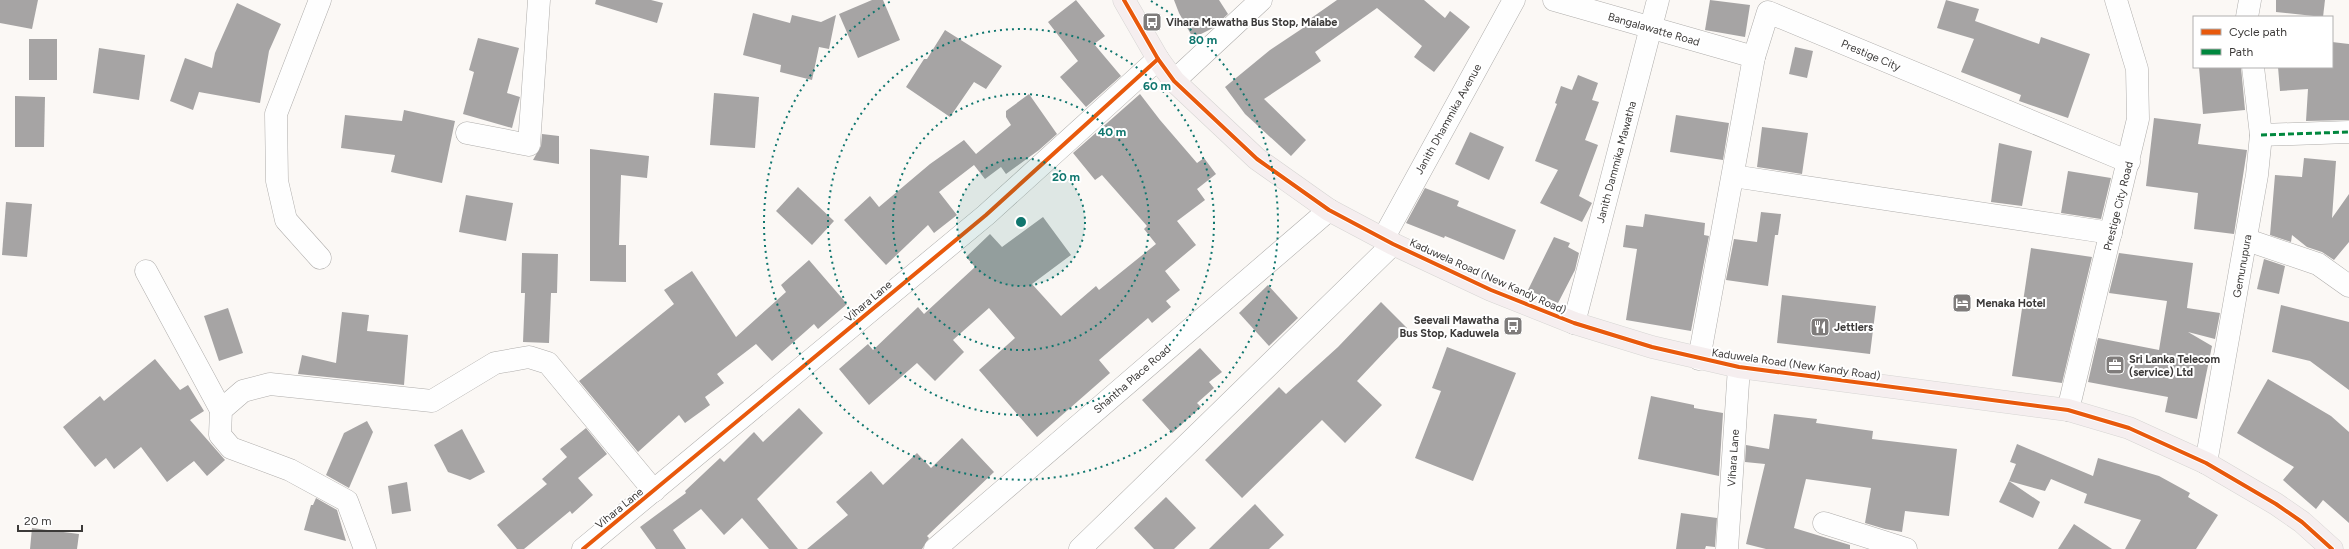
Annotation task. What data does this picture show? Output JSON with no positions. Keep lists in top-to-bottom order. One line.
{"streets":{"main road":["Kaduwela Road (New Kandy Road)"],"street":["Bangalawatte Road","Prestige City","Janith Dhammika Avenue","Janith Dammika Mawatha","Prestige City Road","Gemunupura","Vihara Lane","Shantha Place Road"]},"crossings":[["Bangalawatte Road","Prestige City"],["Bangalawatte Road","Janith Dammika Mawatha"],["Prestige City","Prestige City Road"],["Prestige City","Kaduwela Road (New Kandy Road)"],["Janith Dhammika Avenue","Kaduwela Road (New Kandy Road)"],["Janith Dammika Mawatha","Kaduwela Road (New Kandy Road)"],["Prestige City Road","Kaduwela Road (New Kandy Road)"],["Gemunupura","Kaduwela Road (New Kandy Road)"],["Kaduwela Road (New Kandy Road)","Vihara Lane"],["Kaduwela Road (New Kandy Road)","Shantha Place Road"]],"places":{"bus stop":["Vihara Mawatha Bus Stop, Malabe","Seevali Mawatha Bus Stop, Kaduwela"],"hotel":["Menaka Hotel"],"restaurant":["Jettlers"],"office":["Sri Lanka Telecom (service) Ltd"]},"legend":["Cycle path","Path"],"scale_bar":"20 m","rings":["80 m","60 m","40 m","20 m"]}
